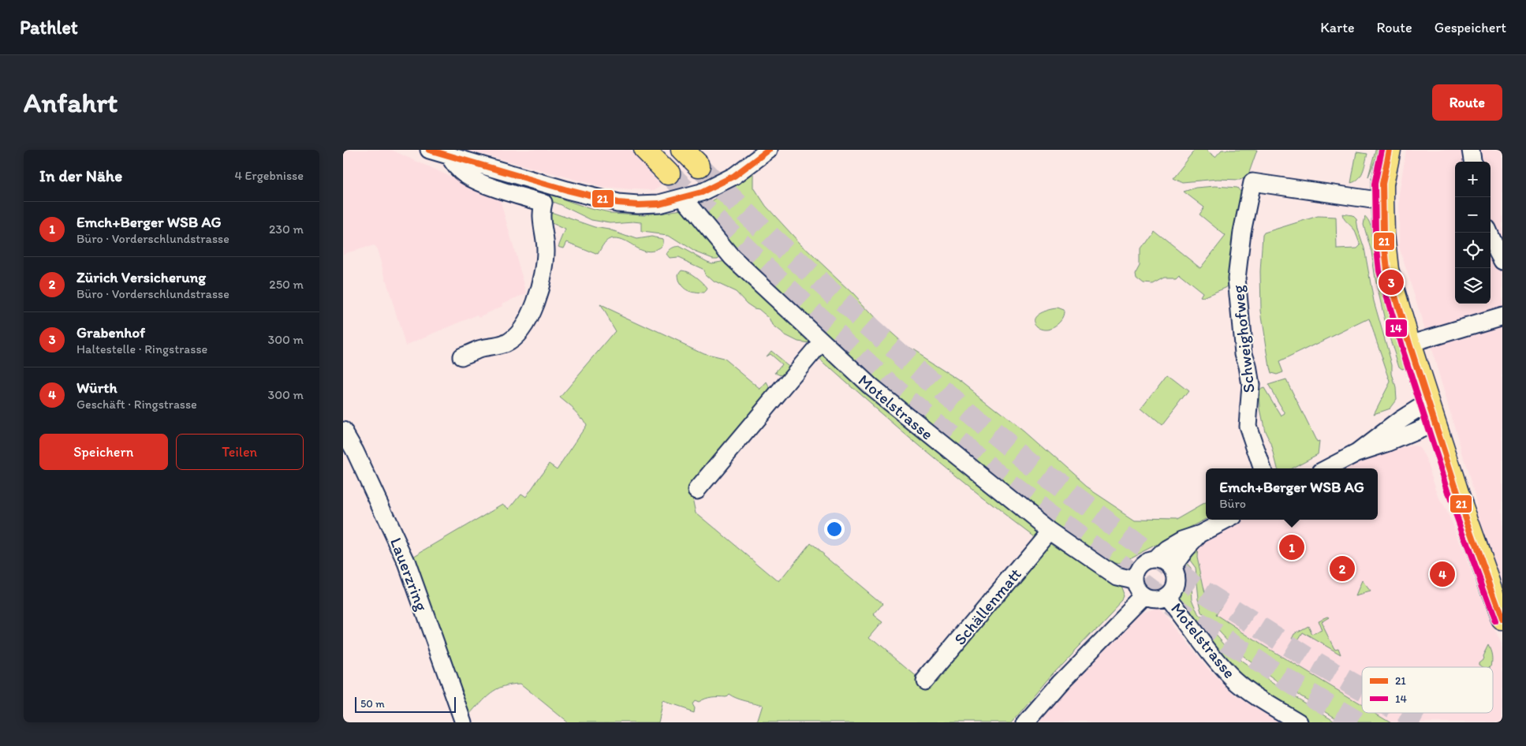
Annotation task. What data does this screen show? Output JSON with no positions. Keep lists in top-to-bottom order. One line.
{"streets":{"street":["Schweighofweg","Motelstrasse","Lauerzring","Schällenmatt"]},"crossings":[["Motelstrasse","Schällenmatt"]],"lines":["transit line 21","transit line 14"],"legend":["21","14"],"scale_bar":"50 m","page":{"header":"Pathlet","nav":["Karte","Route","Gespeichert"],"buttons":["Route",["Speichern","Teilen"]],"title":"Anfahrt","heading":["In der Nähe","4 Ergebnisse"],"map_buttons":["+","−"],"list":[{"mark":"1","name":"Emch+Berger WSB AG","note":"Büro · Vorderschlundstrasse","value":"230 m"},{"mark":"2","name":"Zürich Versicherung","note":"Büro · Vorderschlundstrasse","value":"250 m"},{"mark":"3","name":"Grabenhof","note":"Haltestelle · Ringstrasse","value":"300 m"},{"mark":"4","name":"Würth","note":"Geschäft · Ringstrasse","value":"300 m"}],"pins":["3","1","2","4"],"popup":["Emch+Berger WSB AG","Büro"],"scale":"50 m"}}
